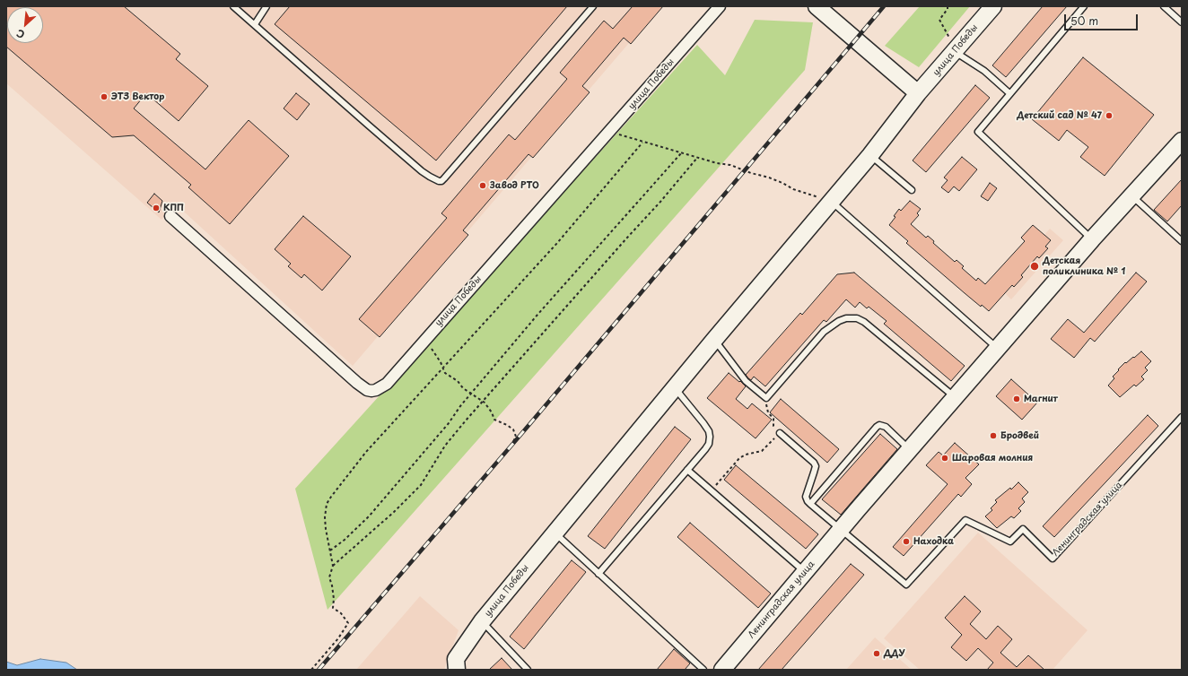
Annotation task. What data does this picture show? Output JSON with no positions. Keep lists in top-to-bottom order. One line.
{"streets":{"street":["улица Победы","Ленинградская улица"]},"places":["ЭТЗ Вектор","Детский сад № 47","Завод РТО","КПП","Детская поликлиника № 1","Магнит","Бродвей","Шаровая молния","Находка","ДДУ"],"scale_bar":"50 m","north":"bottom left"}
